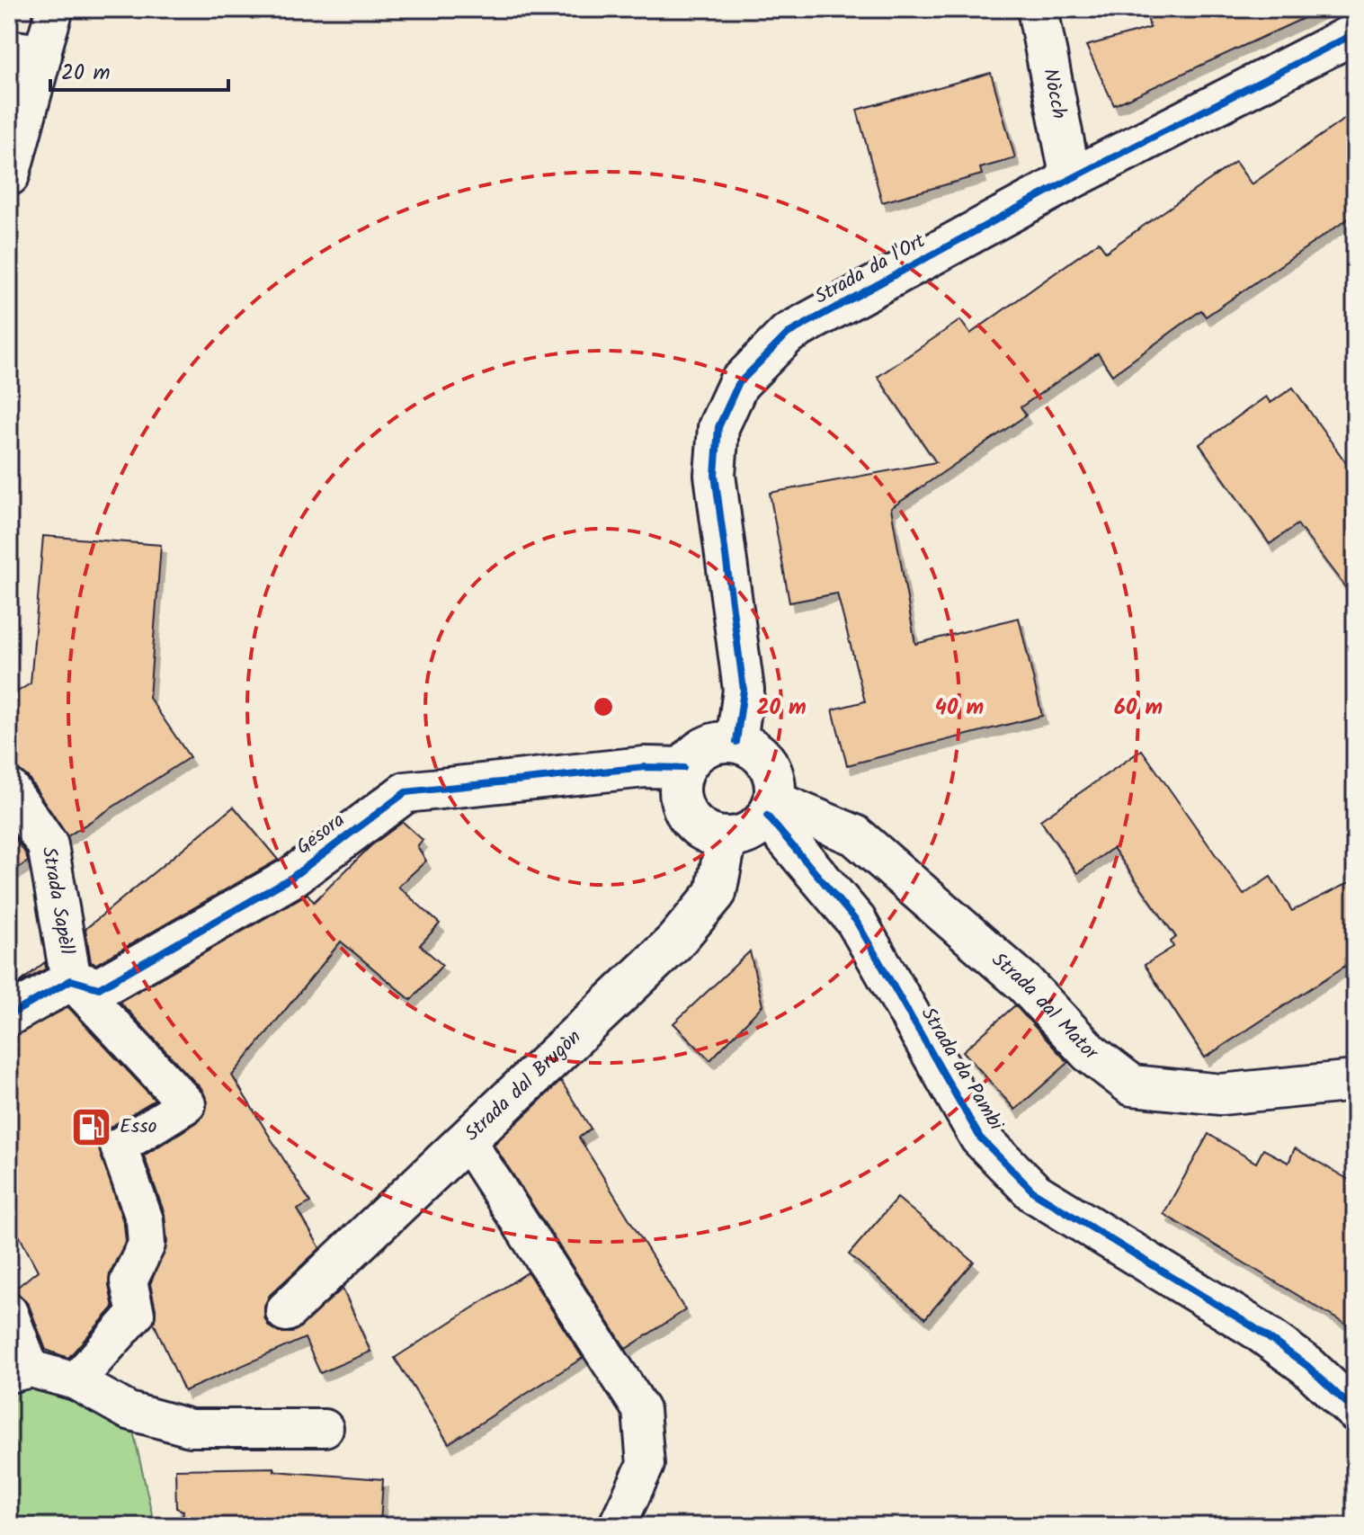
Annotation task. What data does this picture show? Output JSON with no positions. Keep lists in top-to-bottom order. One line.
{"streets":{"street":["Nòcch","Strada da l'Ort","Gesora","Strada Sapèll","Strada dal Mator","Strada da Pambi","Strada dal Brugòn"]},"crossings":[["Nòcch","Strada da l'Ort"],["Strada da l'Ort","Gesora"],["Strada da l'Ort","Strada dal Mator"],["Strada da l'Ort","Strada da Pambi"],["Strada da l'Ort","Strada dal Brugòn"],["Gesora","Strada Sapèll"],["Gesora","Strada dal Mator"],["Gesora","Strada da Pambi"],["Gesora","Strada dal Brugòn"],["Strada dal Mator","Strada da Pambi"],["Strada dal Mator","Strada dal Brugòn"],["Strada da Pambi","Strada dal Brugòn"]],"places":{"fuel station":["Esso"]},"scale_bar":"20 m","rings":["20 m","40 m","60 m"]}
